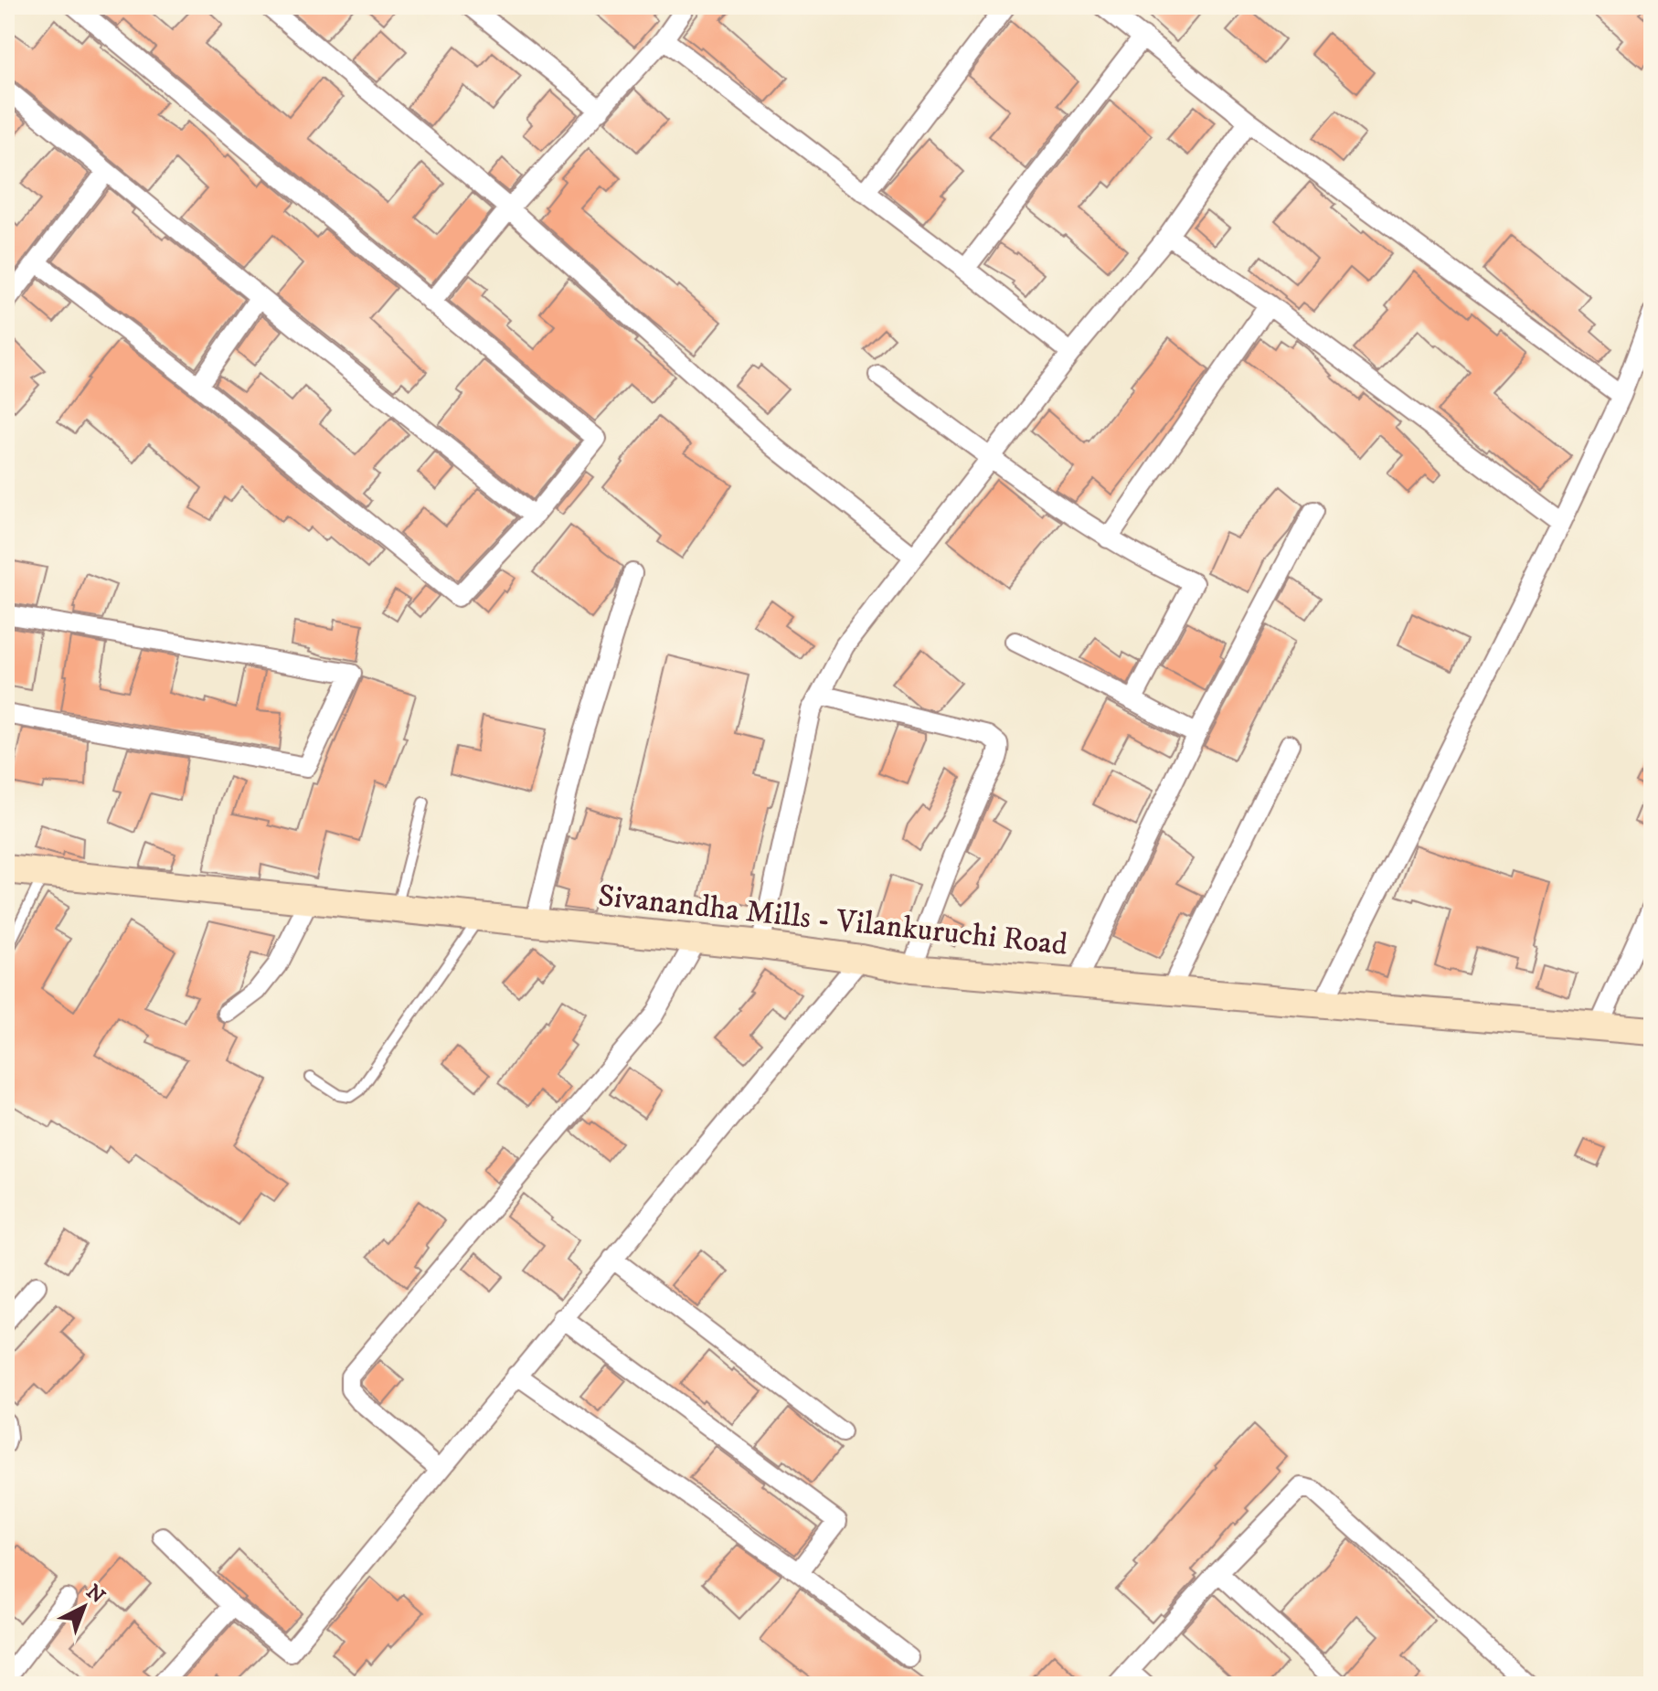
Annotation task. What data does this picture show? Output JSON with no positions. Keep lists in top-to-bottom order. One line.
{"streets":{"main road":["Sivanandha Mills - Vilankuruchi Road"]},"north":"top right"}
